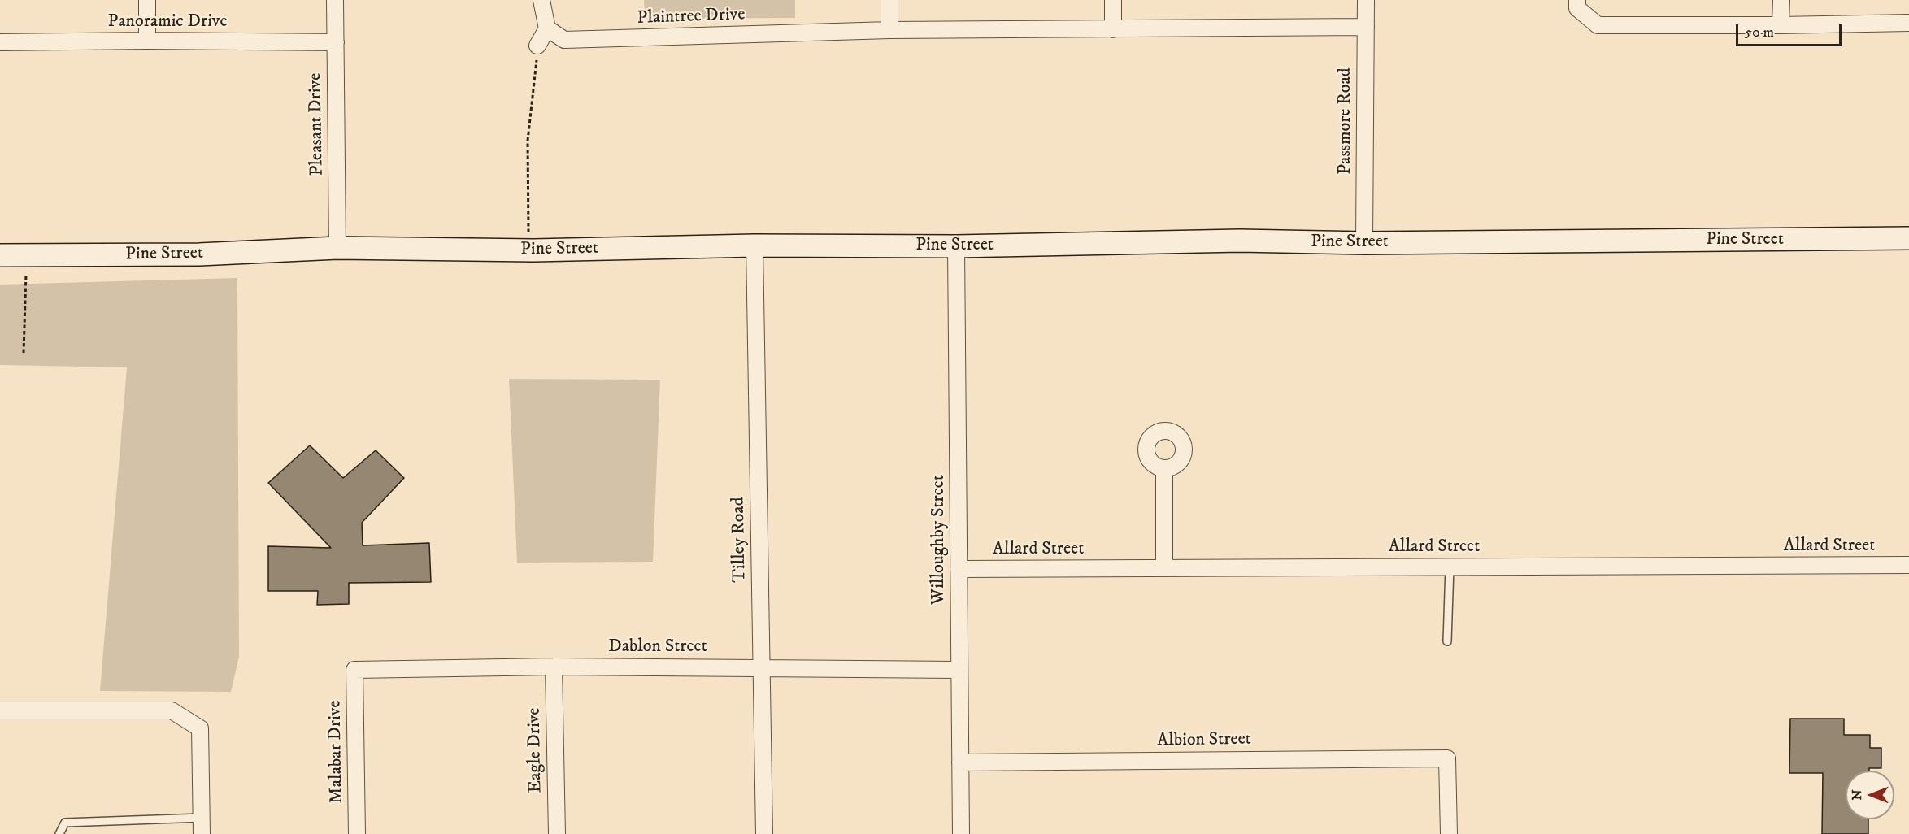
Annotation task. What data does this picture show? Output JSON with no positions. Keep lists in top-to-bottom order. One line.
{"streets":{"street":["Plaintree Drive","Panoramic Drive","Passmore Road","Pleasant Drive","Pine Street","Tilley Road","Willoughby Street","Allard Street","Dablon Street","Albion Street","Eagle Drive","Malabar Drive"]},"crossings":[["Plaintree Drive","Passmore Road"],["Panoramic Drive","Pleasant Drive"],["Passmore Road","Pine Street"],["Pleasant Drive","Pine Street"],["Pine Street","Tilley Road"],["Pine Street","Willoughby Street"],["Tilley Road","Dablon Street"],["Willoughby Street","Allard Street"],["Willoughby Street","Dablon Street"],["Willoughby Street","Albion Street"],["Dablon Street","Eagle Drive"],["Dablon Street","Malabar Drive"]],"scale_bar":"50 m","north":"left"}
